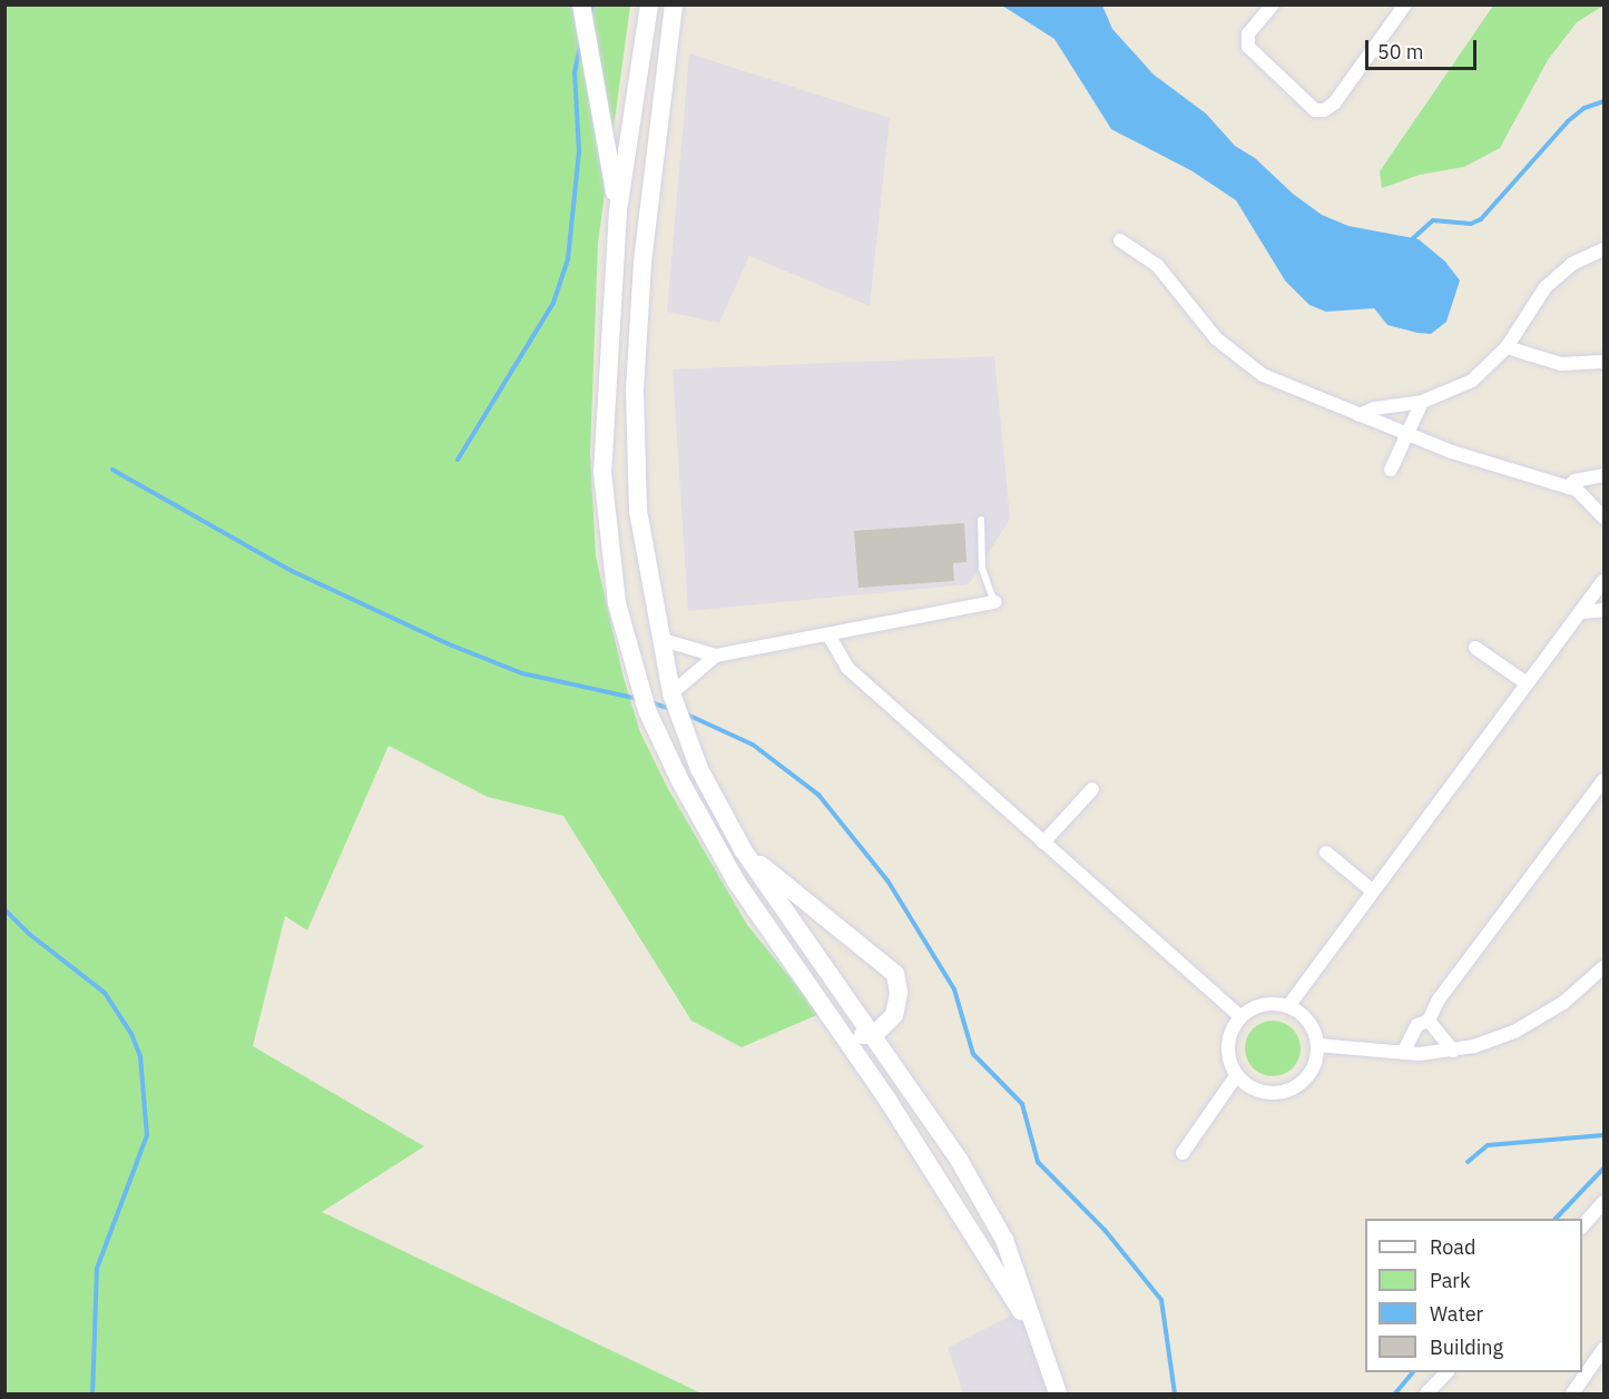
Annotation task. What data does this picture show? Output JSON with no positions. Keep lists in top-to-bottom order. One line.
{"legend":["Road","Park","Water","Building"],"scale_bar":"50 m"}
